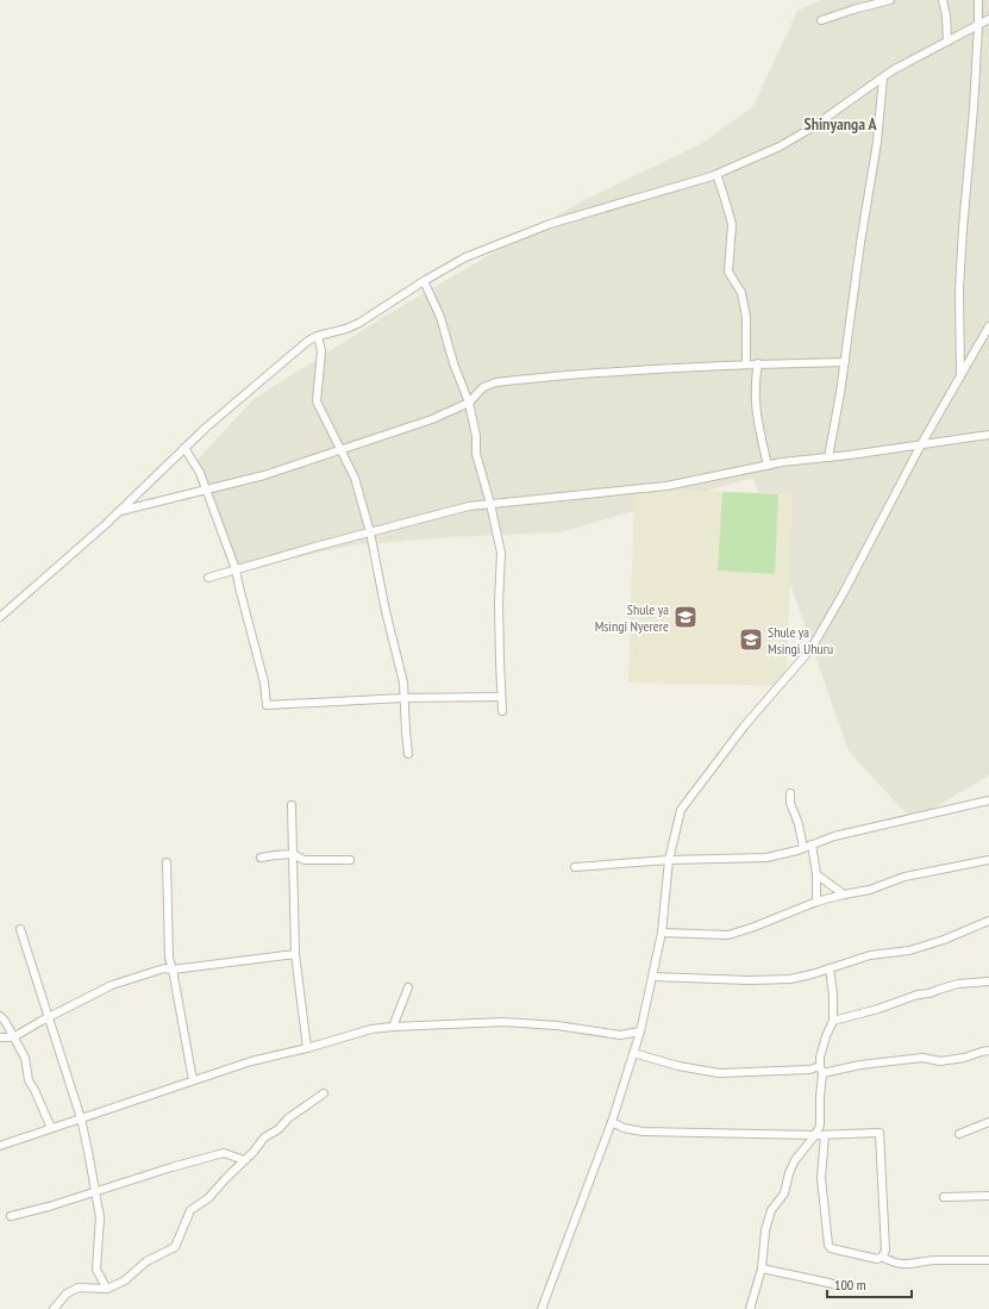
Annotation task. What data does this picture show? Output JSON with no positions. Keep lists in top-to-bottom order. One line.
{"districts":["Shinyanga A"],"places":{"school or university":["Shule ya Msingi Nyerere","Shule ya Msingi Uhuru"]},"scale_bar":"100 m"}
